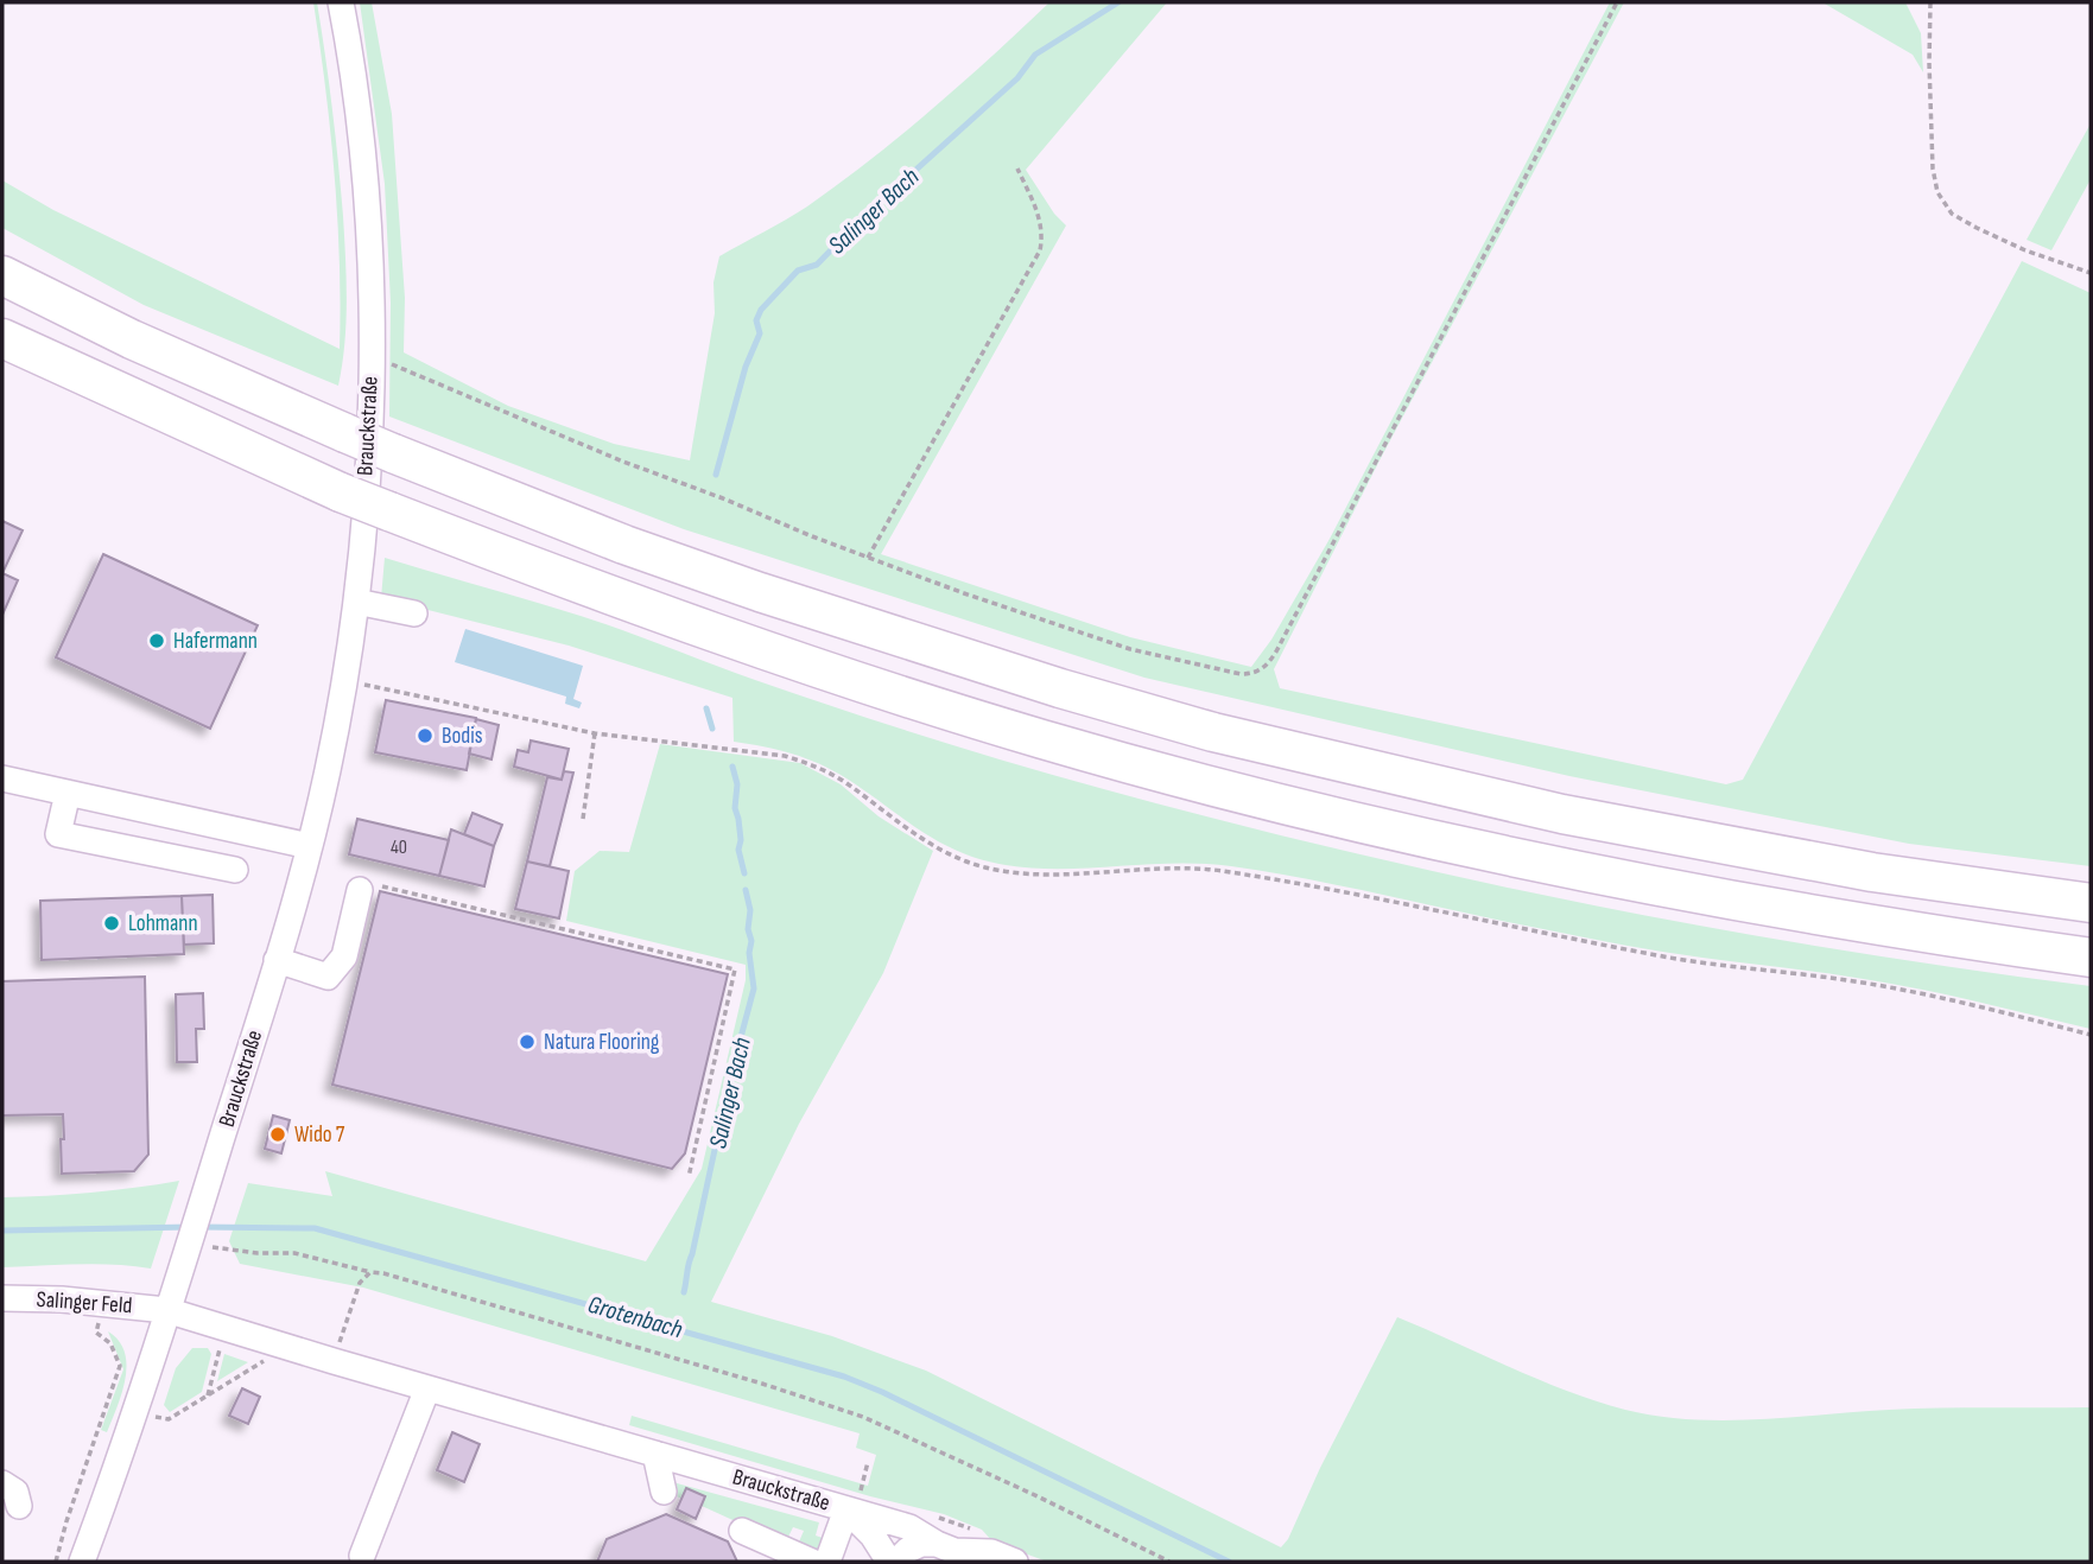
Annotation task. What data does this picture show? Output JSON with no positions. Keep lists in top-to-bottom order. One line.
{"streets":{"street":["Brauckstraße","Salinger Feld"]},"crossings":[["Brauckstraße","Salinger Feld"]],"water":["Salinger Bach","Grotenbach"],"places":["Hafermann","Bodis","Lohmann","Natura Flooring","Wido 7"],"house_numbers":["40"]}
